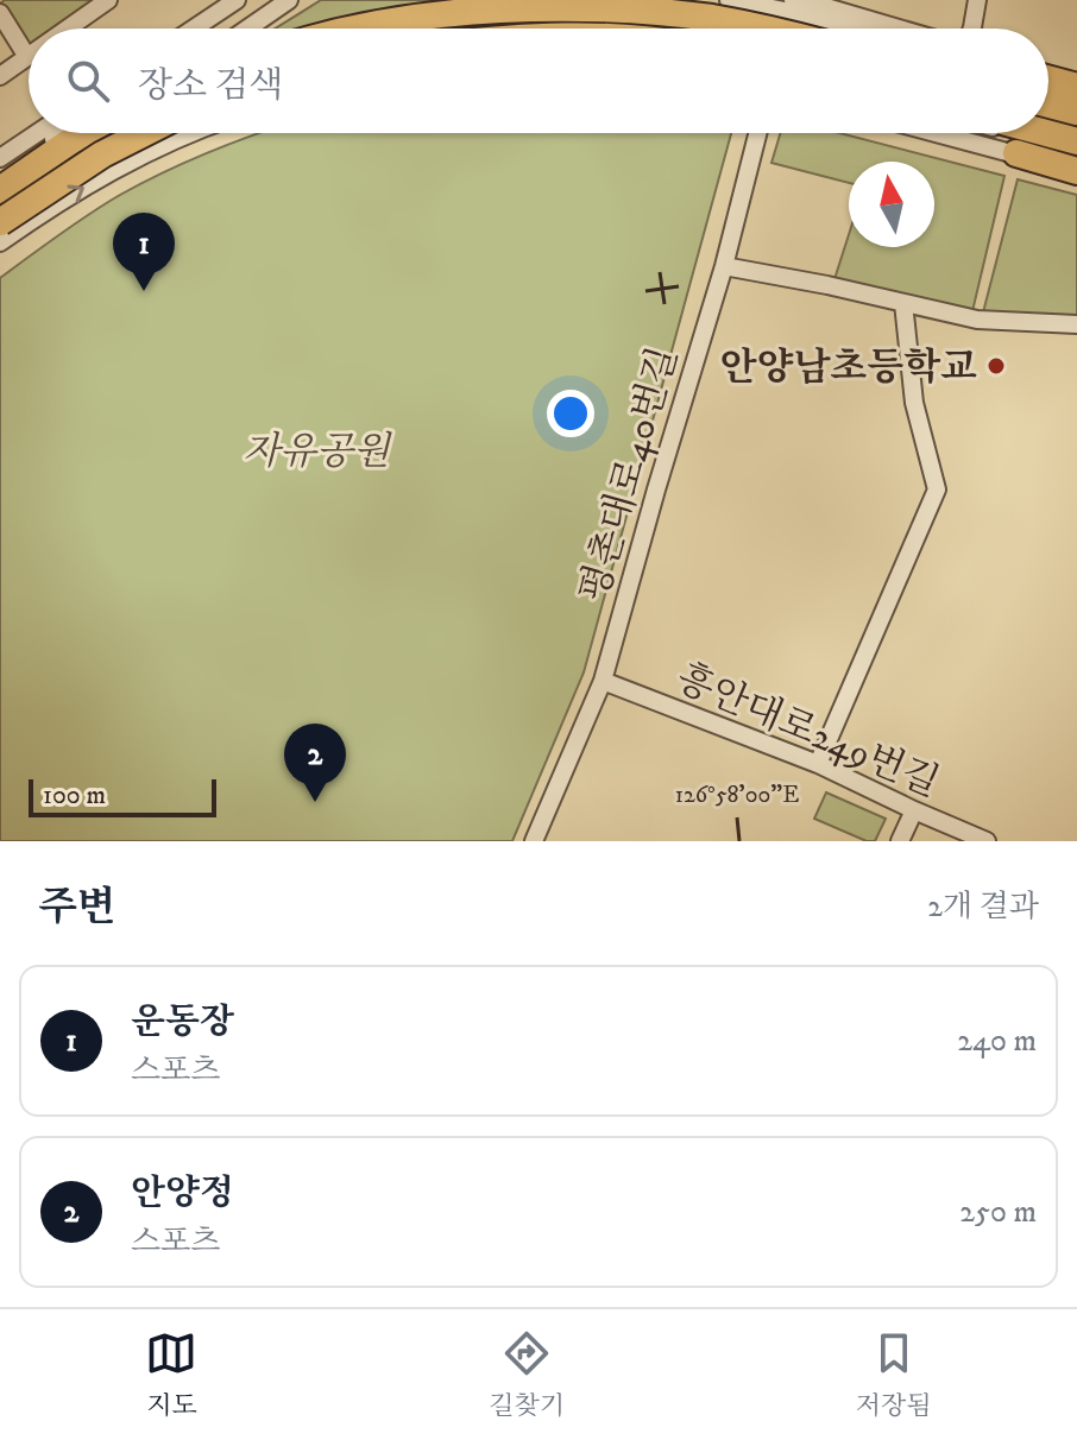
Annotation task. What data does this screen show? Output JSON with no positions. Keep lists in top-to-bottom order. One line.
{"streets":{"street":["평촌대로40번길","흥안대로249번길"]},"crossings":[["평촌대로40번길","흥안대로249번길"]],"parks":["자유공원"],"places":["안양남초등학교"],"scale_bar":"100 m","north":"top","page":{"search":"장소 검색","pins":["1","2"],"scale":"100 m","heading":["주변","2개 결과"],"list":[{"mark":"1","name":"운동장","note":"스포츠","value":"240 m"},{"mark":"2","name":"안양정","note":"스포츠","value":"250 m"}],"nav":["지도","길찾기","저장됨"]},"coordinates":["126°58'00\"E"]}
